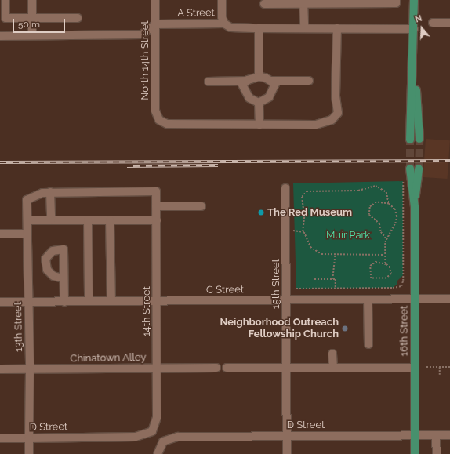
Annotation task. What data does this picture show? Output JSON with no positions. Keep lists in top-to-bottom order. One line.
{"streets":{"main road":["16th Street"],"street":["A Street","North 14th Street","15th Street","C Street","14th Street","13th Street","Chinatown Alley","D Street"]},"crossings":[["A Street","North 14th Street"],["15th Street","C Street"],["15th Street","D Street"],["C Street","14th Street"],["C Street","13th Street"],["C Street","16th Street"],["14th Street","13th Street"],["14th Street","Chinatown Alley"],["14th Street","D Street"],["13th Street","Chinatown Alley"],["13th Street","D Street"],["16th Street","D Street"]],"parks":["Muir Park"],"places":["The Red Museum","Neighborhood Outreach Fellowship Church"],"scale_bar":"50 m","north":"top"}
